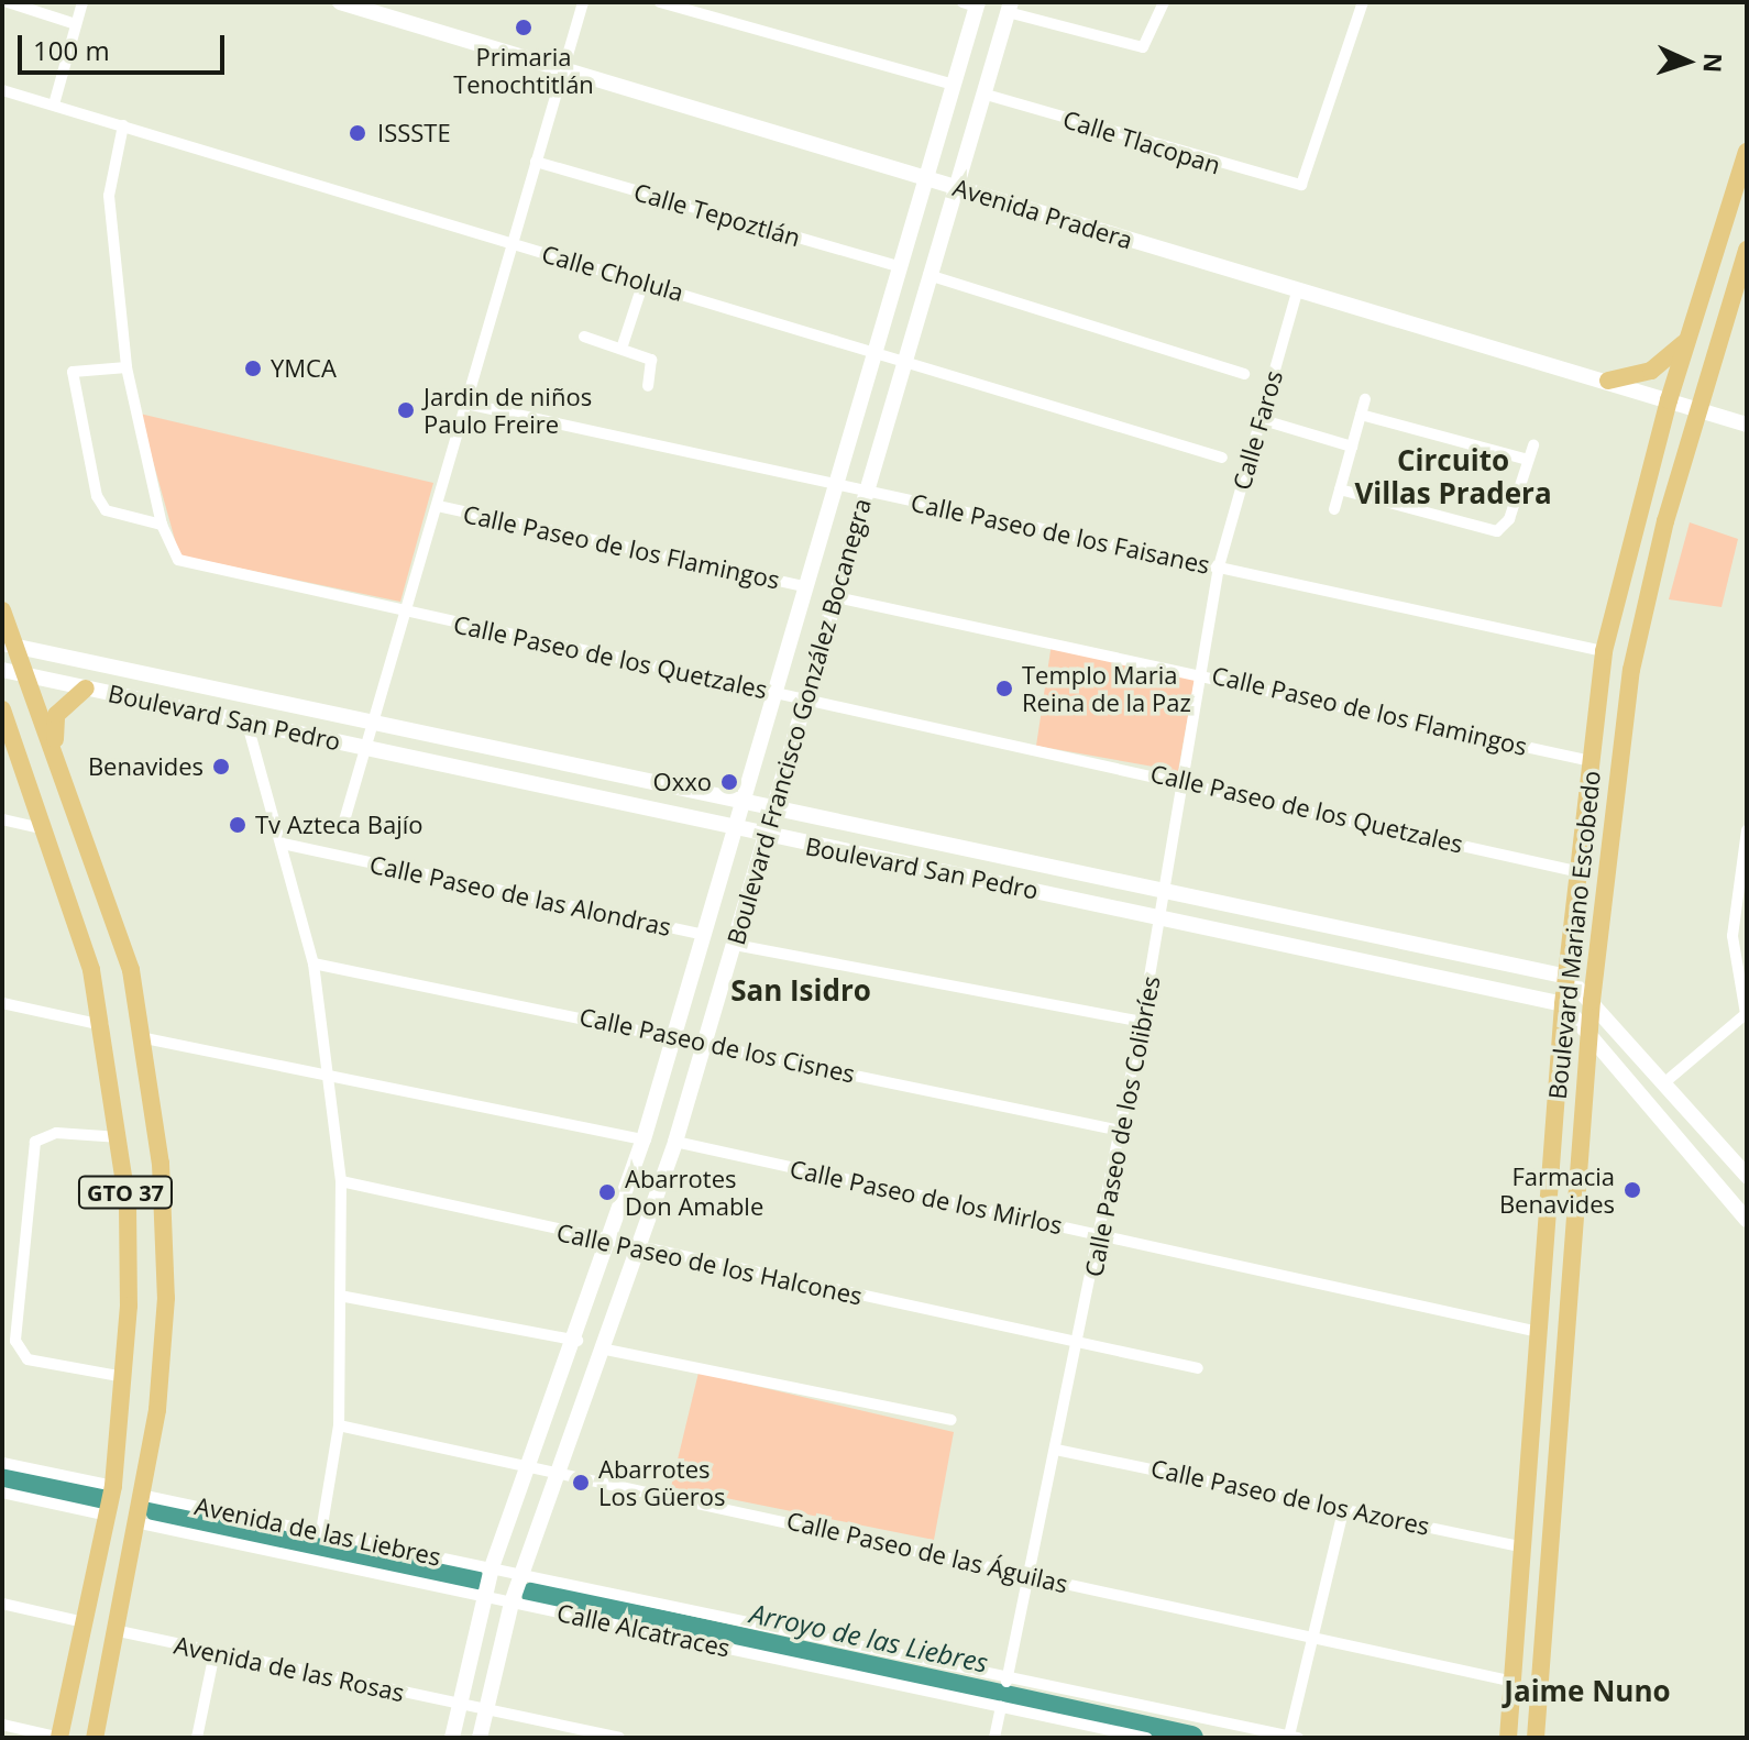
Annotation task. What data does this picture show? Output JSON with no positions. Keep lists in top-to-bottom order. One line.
{"streets":{"main road":["Boulevard Mariano Escobedo","GTO 37"],"street":["Calle Tlacopan","Avenida Pradera","Calle Tepoztlán","Calle Cholula","Calle Faros","Calle Paseo de los Faisanes","Calle Paseo de los Flamingos","Calle Paseo de los Quetzales","Boulevard San Pedro","Boulevard Francisco González Bocanegra","Calle Paseo de las Alondras","Calle Paseo de los Cisnes","Calle Paseo de los Colibríes","Calle Paseo de los Mirlos","Calle Paseo de los Halcones","Calle Paseo de los Azores","Avenida de las Liebres","Calle Paseo de las Águilas","Calle Alcatraces","Avenida de las Rosas"]},"crossings":[["Calle Tlacopan","Boulevard Francisco González Bocanegra"],["Avenida Pradera","Calle Faros"],["Avenida Pradera","Boulevard Francisco González Bocanegra"],["Avenida Pradera","Boulevard Mariano Escobedo"],["Calle Tepoztlán","Boulevard Francisco González Bocanegra"],["Calle Cholula","Calle Paseo de los Quetzales"],["Calle Cholula","Boulevard Francisco González Bocanegra"],["Calle Faros","Calle Paseo de los Faisanes"],["Calle Faros","Calle Paseo de los Colibríes"],["Calle Paseo de los Faisanes","Boulevard Francisco González Bocanegra"],["Calle Paseo de los Faisanes","Boulevard Mariano Escobedo"],["Calle Paseo de los Faisanes","Calle Paseo de los Colibríes"],["Calle Paseo de los Flamingos","Boulevard Francisco González Bocanegra"],["Calle Paseo de los Flamingos","Boulevard Mariano Escobedo"],["Calle Paseo de los Flamingos","Calle Paseo de los Colibríes"],["Calle Paseo de los Quetzales","Boulevard Francisco González Bocanegra"],["Calle Paseo de los Quetzales","Boulevard Mariano Escobedo"],["Calle Paseo de los Quetzales","Calle Paseo de los Colibríes"],["Boulevard San Pedro","Boulevard Francisco González Bocanegra"],["Boulevard San Pedro","Boulevard Mariano Escobedo"],["Boulevard San Pedro","Calle Paseo de los Colibríes"],["Boulevard San Pedro","GTO 37"],["Boulevard Francisco González Bocanegra","Calle Paseo de las Alondras"],["Boulevard Francisco González Bocanegra","Calle Paseo de los Cisnes"],["Boulevard Francisco González Bocanegra","Calle Paseo de los Mirlos"],["Boulevard Francisco González Bocanegra","Calle Paseo de los Halcones"],["Boulevard Francisco González Bocanegra","Avenida de las Liebres"],["Boulevard Francisco González Bocanegra","Calle Paseo de las Águilas"],["Boulevard Francisco González Bocanegra","Calle Alcatraces"],["Boulevard Francisco González Bocanegra","Avenida de las Rosas"],["Boulevard Mariano Escobedo","Calle Paseo de los Mirlos"],["Boulevard Mariano Escobedo","Calle Paseo de los Azores"],["Boulevard Mariano Escobedo","Calle Paseo de las Águilas"],["Calle Paseo de los Cisnes","Calle Paseo de los Colibríes"],["Calle Paseo de los Colibríes","Calle Paseo de los Mirlos"],["Calle Paseo de los Colibríes","Calle Paseo de los Halcones"],["Calle Paseo de los Colibríes","Calle Paseo de los Azores"],["Calle Paseo de los Colibríes","Avenida de las Liebres"],["Calle Paseo de los Colibríes","Calle Paseo de las Águilas"],["GTO 37","Avenida de las Liebres"],["GTO 37","Calle Alcatraces"],["GTO 37","Avenida de las Rosas"]],"districts":["Circuito Villas Pradera","San Isidro","Jaime Nuno"],"water":["Arroyo de las Liebres"],"places":["Primaria Tenochtitlán","ISSSTE","YMCA","Jardin de niños Paulo Freire","Templo Maria Reina de la Paz","Benavides","Oxxo","Tv Azteca Bajío","Farmacia Benavides","Abarrotes Don Amable","Abarrotes Los Güeros"],"scale_bar":"100 m","north":"right"}
